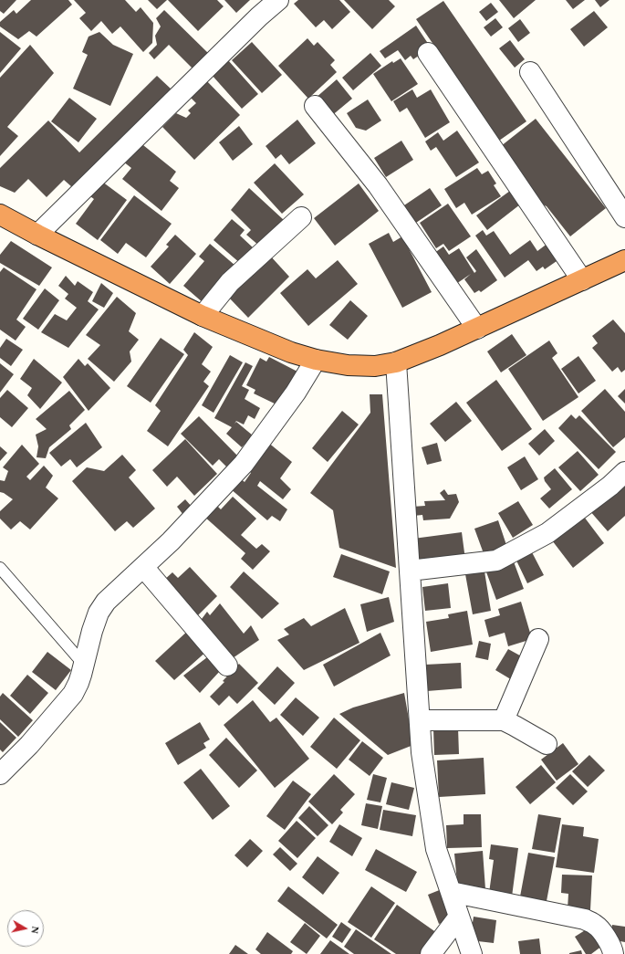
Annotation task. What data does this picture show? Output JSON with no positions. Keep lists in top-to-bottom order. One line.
{"north":"right"}
